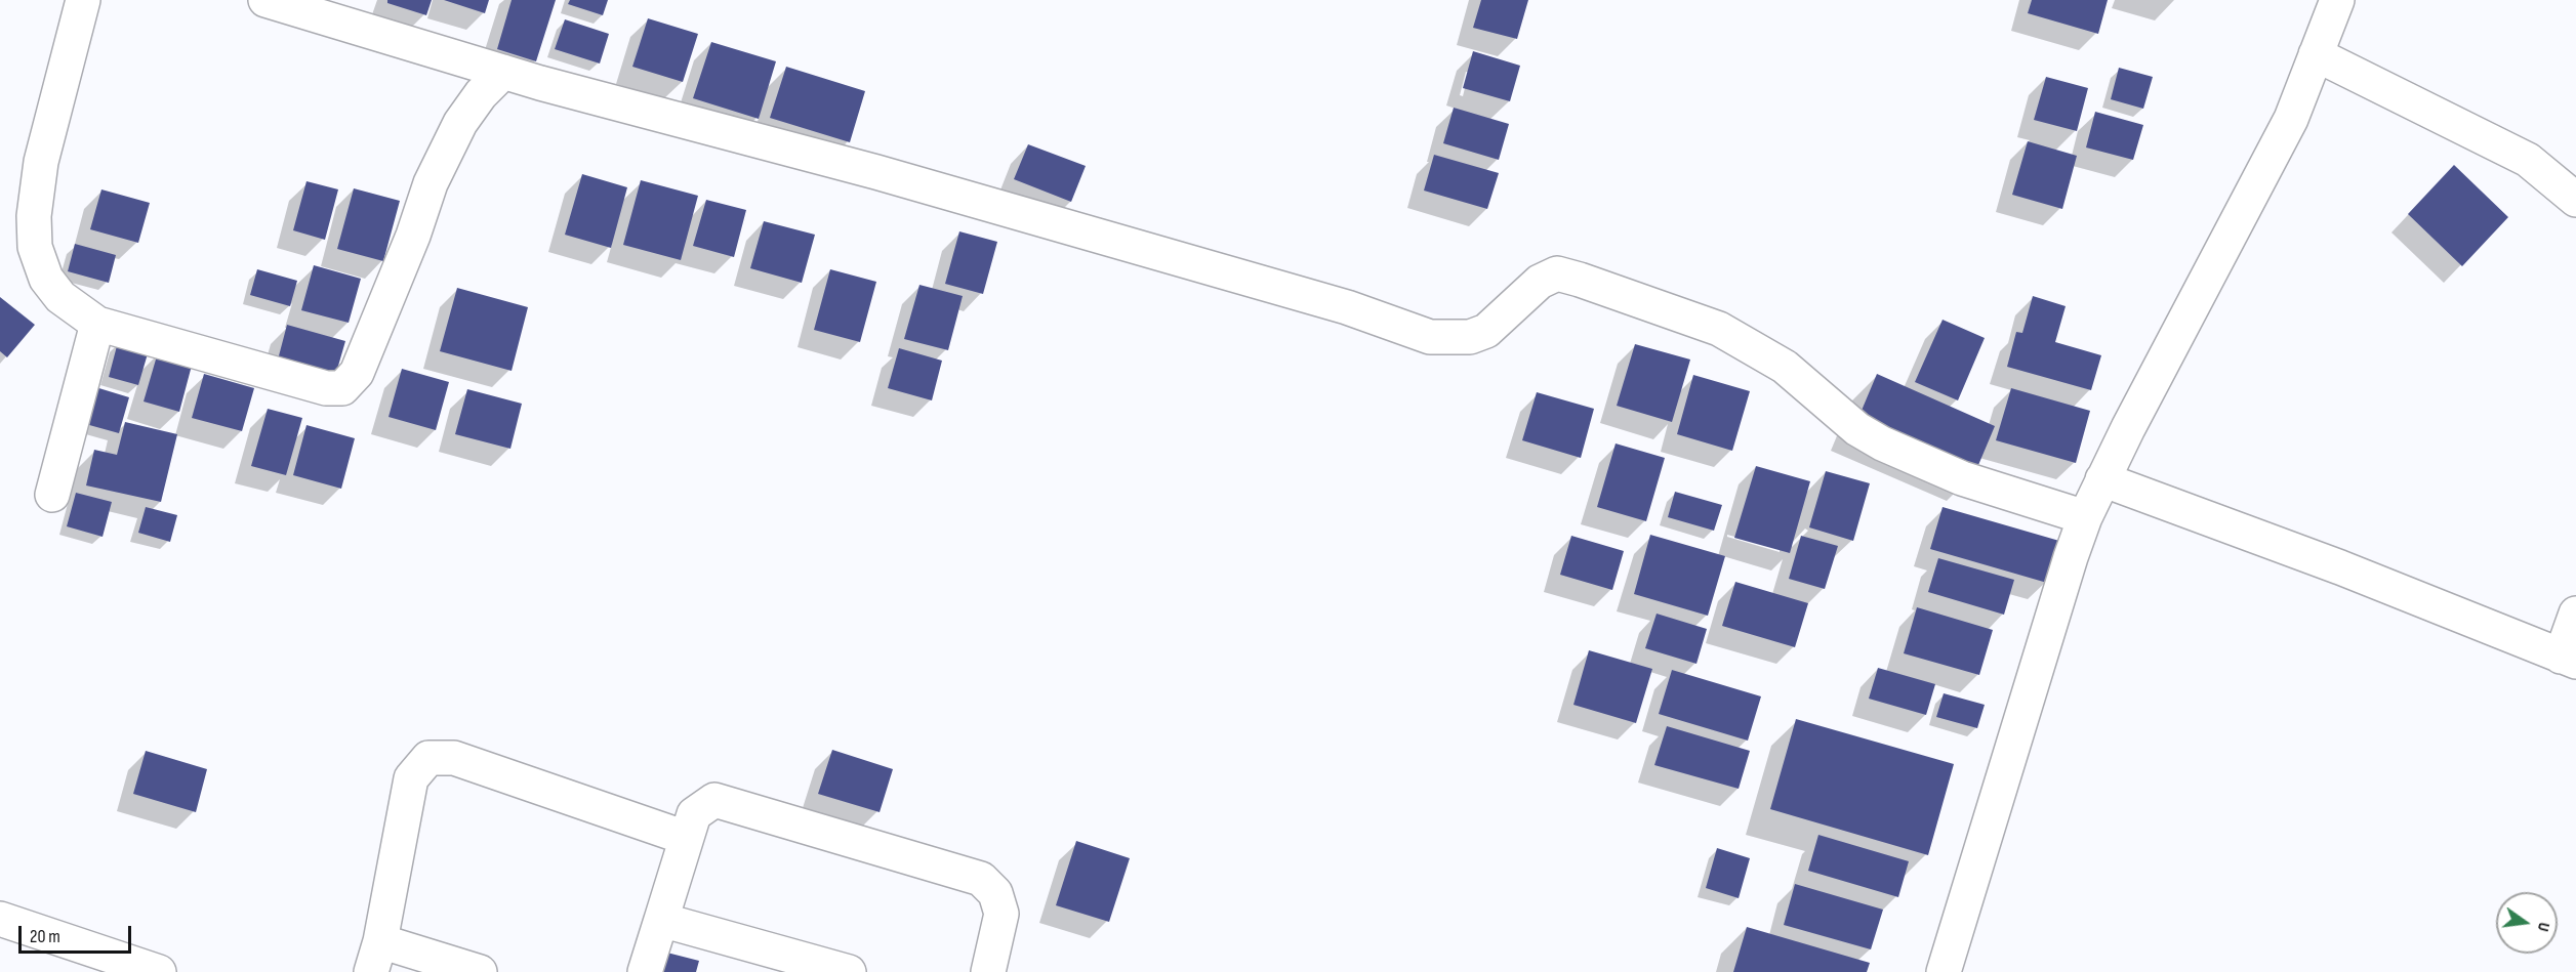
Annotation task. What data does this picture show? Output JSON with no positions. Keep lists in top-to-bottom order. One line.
{"scale_bar":"20 m","north":"right"}
